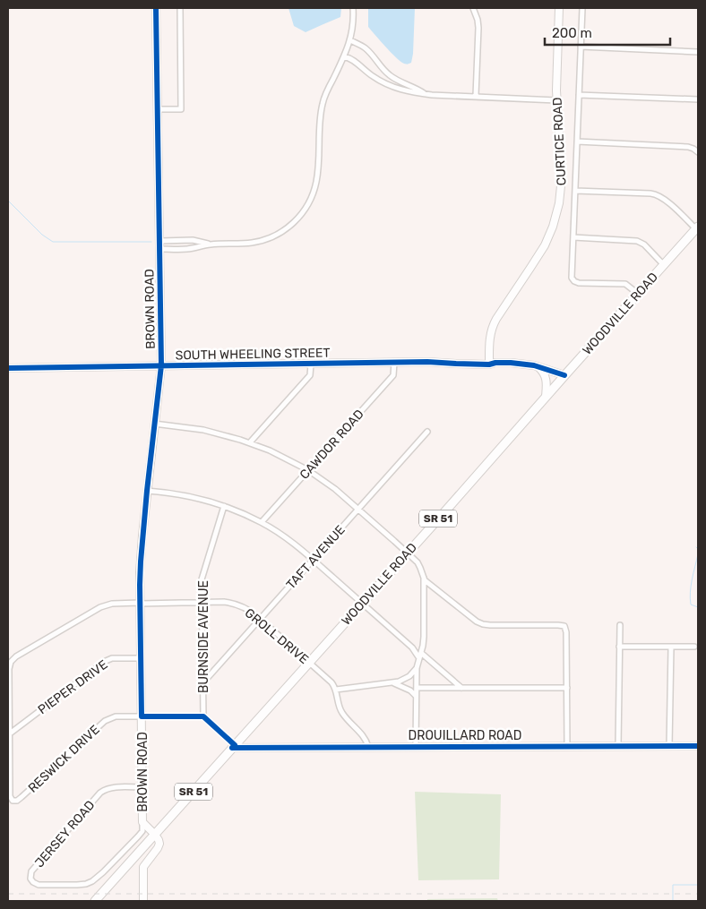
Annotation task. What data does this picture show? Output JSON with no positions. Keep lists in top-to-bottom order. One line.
{"streets":{"main road":["WOODVILLE ROAD","SR 51"],"street":["CURTICE ROAD","BROWN ROAD","SOUTH WHEELING STREET","CAWDOR ROAD","TAFT AVENUE","GROLL DRIVE","BURNSIDE AVENUE","PIEPER DRIVE","DROUILLARD ROAD","RESWICK DRIVE","JERSEY ROAD"]},"crossings":[["CURTICE ROAD","SOUTH WHEELING STREET"],["BROWN ROAD","WOODVILLE ROAD"],["BROWN ROAD","SOUTH WHEELING STREET"],["BROWN ROAD","GROLL DRIVE"],["BROWN ROAD","PIEPER DRIVE"],["BROWN ROAD","RESWICK DRIVE"],["BROWN ROAD","JERSEY ROAD"],["WOODVILLE ROAD","SOUTH WHEELING STREET"],["WOODVILLE ROAD","GROLL DRIVE"],["WOODVILLE ROAD","DROUILLARD ROAD"],["SOUTH WHEELING STREET","CAWDOR ROAD"],["TAFT AVENUE","GROLL DRIVE"],["TAFT AVENUE","BURNSIDE AVENUE"],["GROLL DRIVE","BURNSIDE AVENUE"],["GROLL DRIVE","PIEPER DRIVE"],["GROLL DRIVE","DROUILLARD ROAD"],["GROLL DRIVE","RESWICK DRIVE"],["BURNSIDE AVENUE","RESWICK DRIVE"],["PIEPER DRIVE","RESWICK DRIVE"]],"scale_bar":"200 m"}
